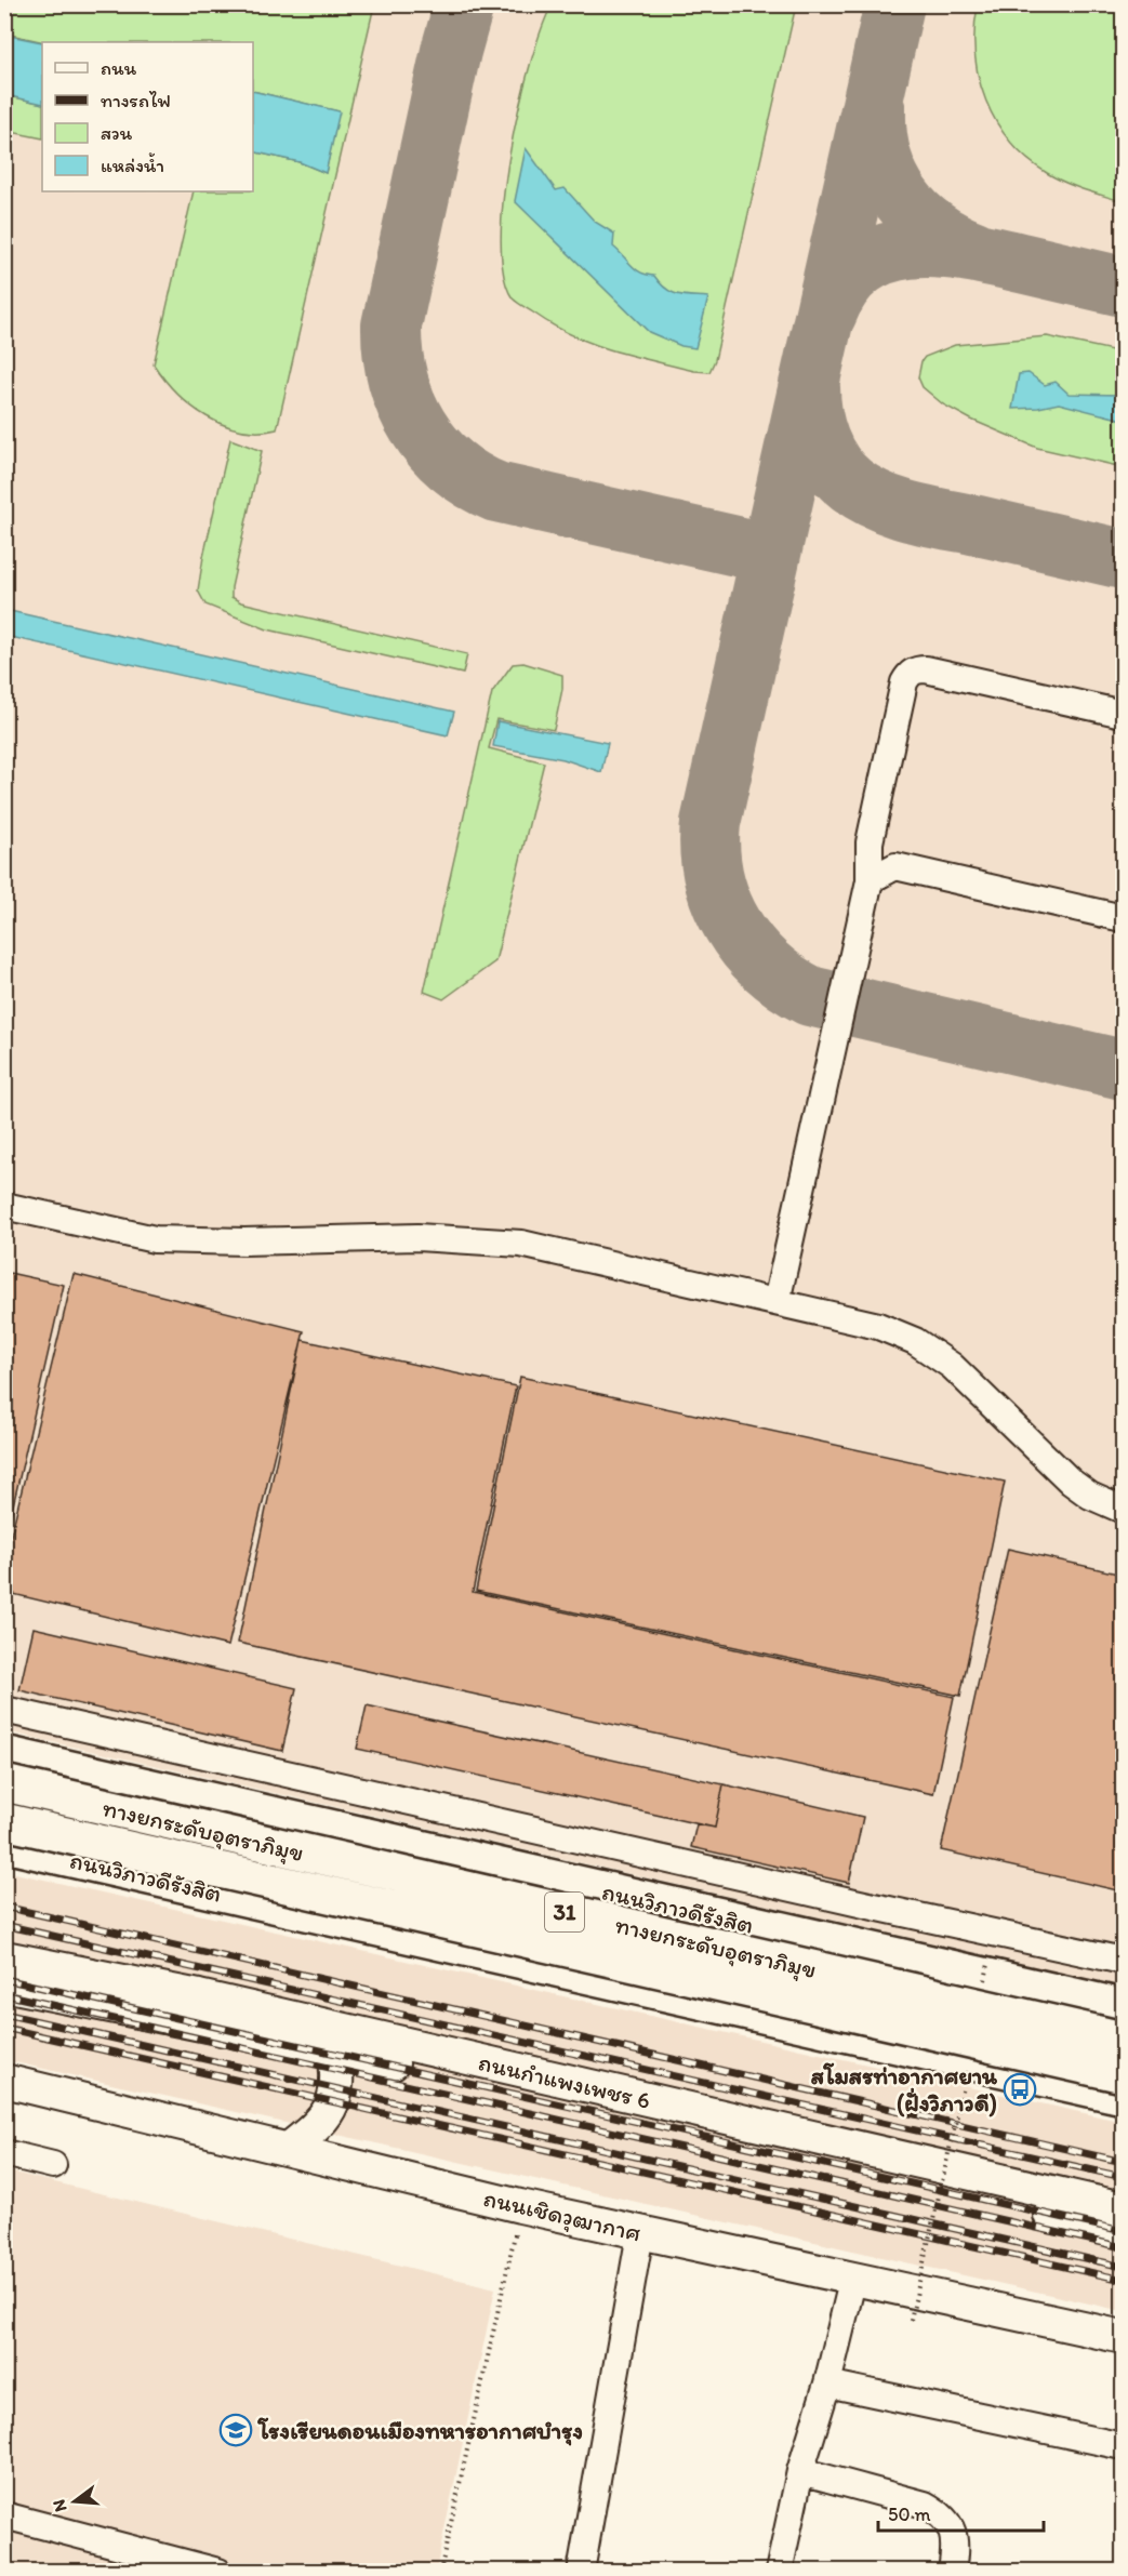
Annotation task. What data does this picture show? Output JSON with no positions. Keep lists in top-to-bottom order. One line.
{"streets":{"highway":["ทางยกระดับอุตราภิมุข","ถนนวิภาวดีรังสิต","31"],"main road":["ถนนกำแพงเพชร 6","ถนนเชิดวุฒากาศ"]},"places":{"bus stop":["สโมสรท่าอากาศยาน (ฝั่งวิภาวดี)"],"school or university":["โรงเรียนดอนเมืองทหารอากาศบำรุง"]},"legend":["ถนน","ทางรถไฟ","สวน","แหล่งน้ำ"],"scale_bar":"50 m","north":"left"}
